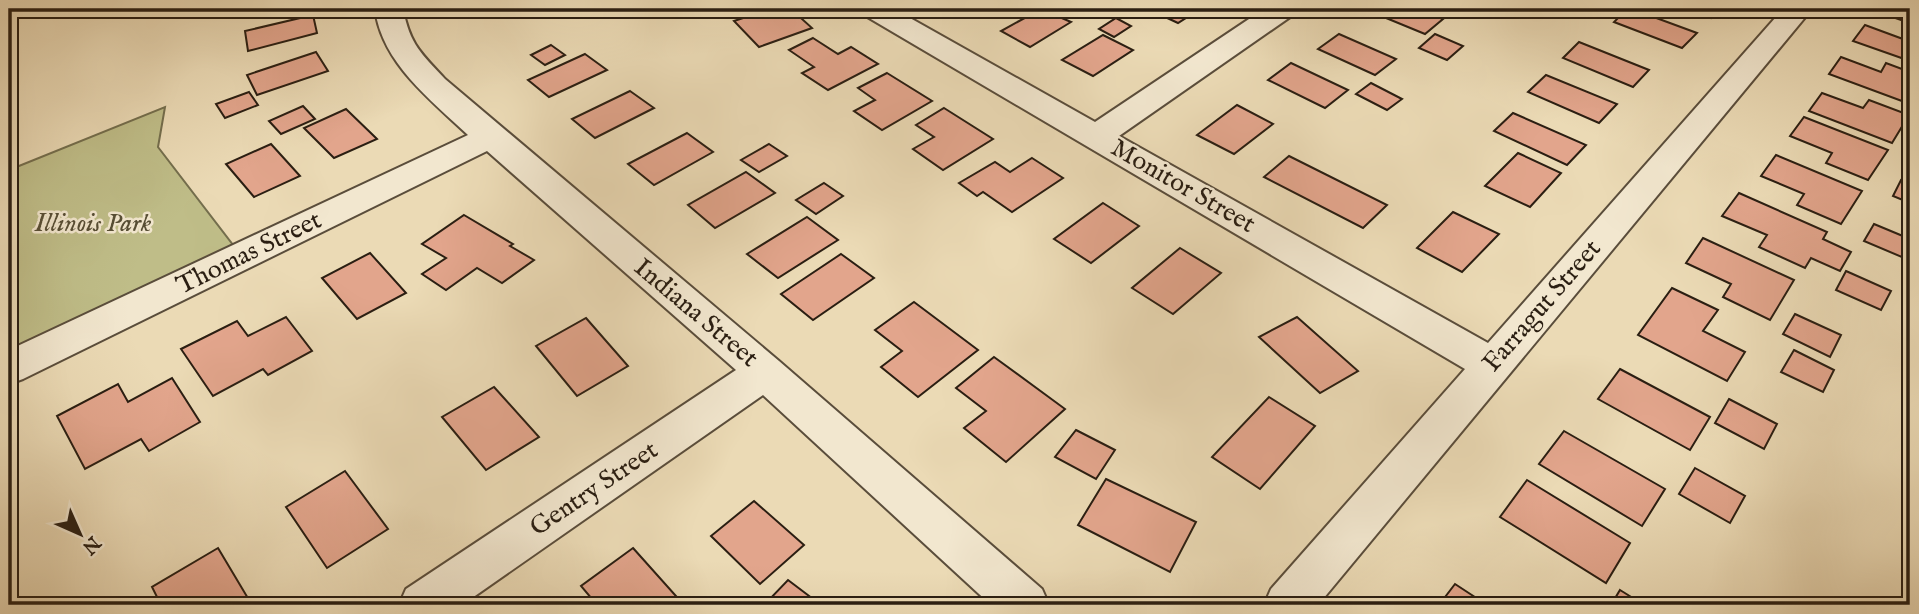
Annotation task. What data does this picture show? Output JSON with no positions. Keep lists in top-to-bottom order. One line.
{"streets":{"street":["Monitor Street","Thomas Street","Farragut Street","Indiana Street","Gentry Street"]},"crossings":[["Monitor Street","Farragut Street"],["Thomas Street","Indiana Street"],["Indiana Street","Gentry Street"]],"parks":["Illinois Park"],"north":"bottom right"}
